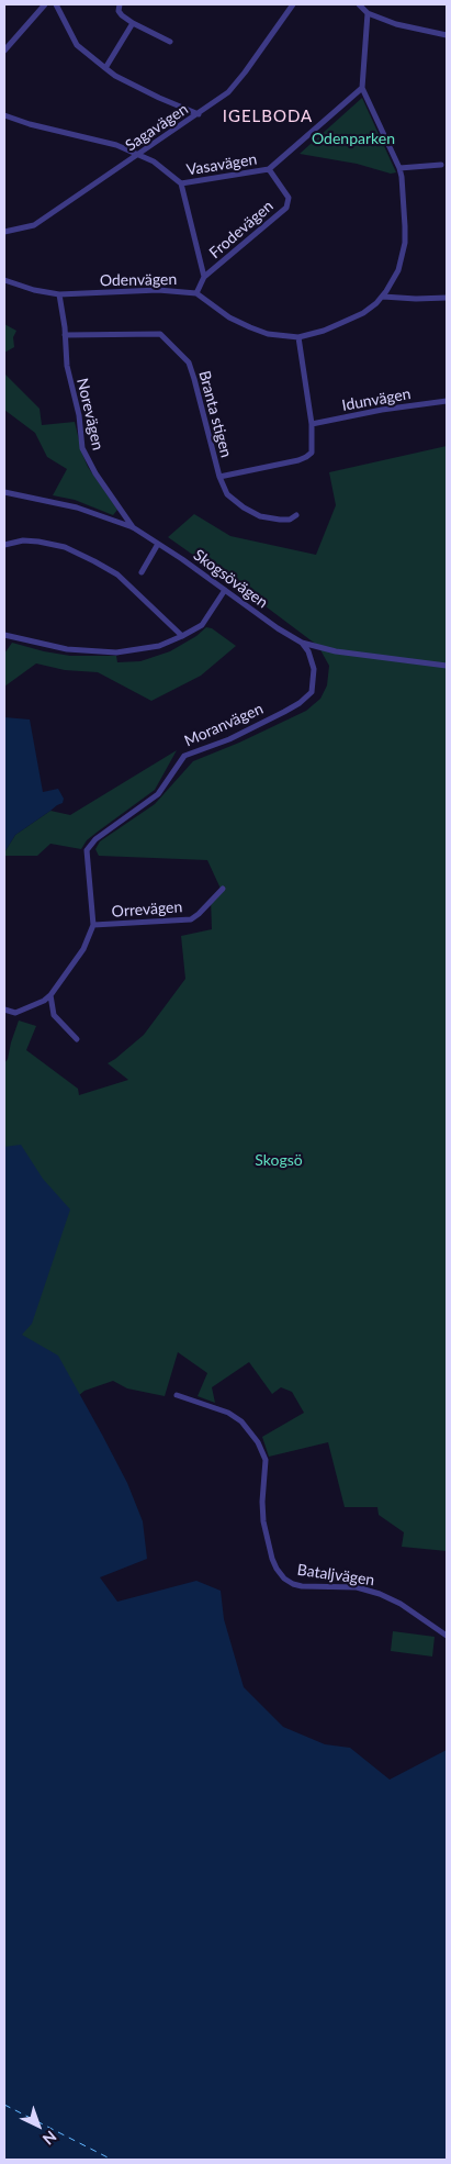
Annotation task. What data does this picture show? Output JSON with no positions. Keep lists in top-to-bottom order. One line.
{"streets":{"street":["Sagavägen","Vasavägen","Frodevägen","Odenvägen","Idunvägen","Norevägen","Branta stigen","Skogsövägen","Moranvägen","Orrevägen","Bataljvägen"]},"crossings":[["Sagavägen","Vasavägen"],["Vasavägen","Frodevägen"],["Vasavägen","Odenvägen"],["Odenvägen","Norevägen"],["Norevägen","Branta stigen"],["Norevägen","Skogsövägen"],["Skogsövägen","Moranvägen"],["Moranvägen","Orrevägen"]],"districts":["IGELBODA"],"parks":["Odenparken","Skogsö"],"north":"bottom right"}
